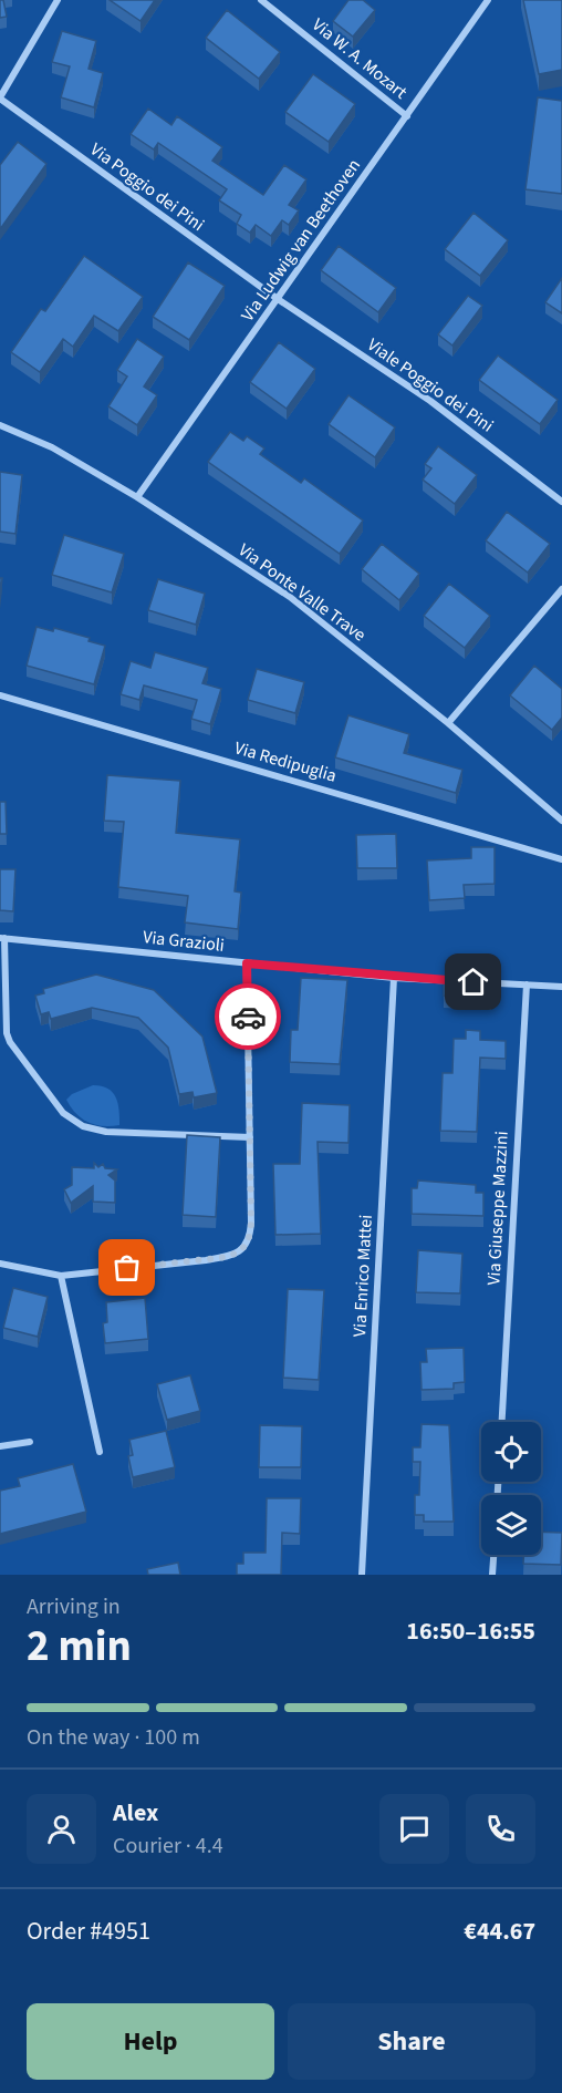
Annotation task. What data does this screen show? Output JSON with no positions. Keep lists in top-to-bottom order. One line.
{"streets":{"street":["Via W. A. Mozart","Via Poggio dei Pini","Via Ludwig van Beethoven","Viale Poggio dei Pini","Via Ponte Valle Trave","Via Redipuglia","Via Grazioli","Via Giuseppe Mazzini","Via Enrico Mattei"]},"crossings":[["Via W. A. Mozart","Via Ludwig van Beethoven"],["Via Poggio dei Pini","Via Ludwig van Beethoven"],["Via Poggio dei Pini","Viale Poggio dei Pini"],["Via Ludwig van Beethoven","Viale Poggio dei Pini"],["Via Ludwig van Beethoven","Via Ponte Valle Trave"],["Via Grazioli","Via Giuseppe Mazzini"],["Via Grazioli","Via Enrico Mattei"]],"page":{"heading":["2 min","Arriving in","16:50–16:55"],"panel":["Alex","Courier · 4.4","Order #4951","€44.67"],"bar":"On the way · 100 m","buttons":["Help","Share"]}}
